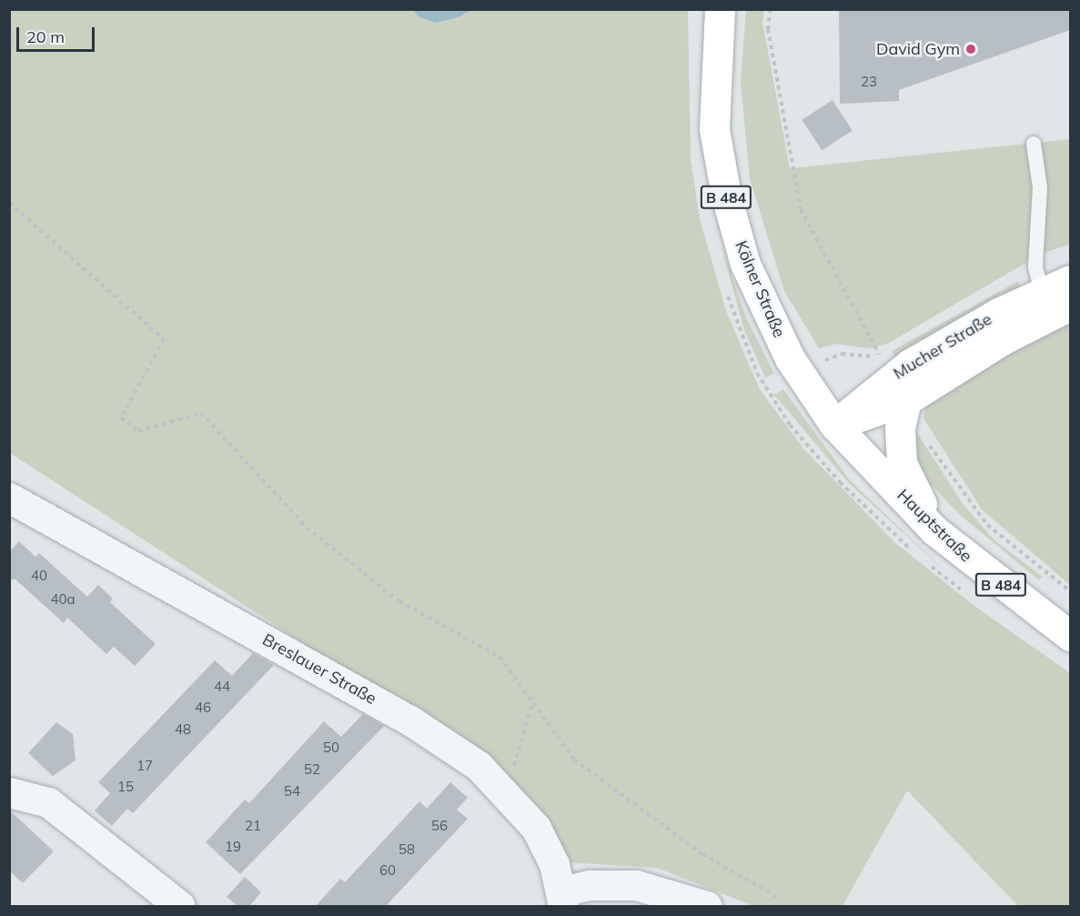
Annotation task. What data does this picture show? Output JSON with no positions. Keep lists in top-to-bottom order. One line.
{"streets":{"main road":["B 484","Kölner Straße","Mucher Straße","Hauptstraße"],"street":["Breslauer Straße"]},"crossings":[["Kölner Straße","Mucher Straße"],["Kölner Straße","Hauptstraße"],["Mucher Straße","Hauptstraße"]],"places":["David Gym"],"house_numbers":["23","40","40a","44","46","48","50","17","52","15","54","21","56","19","58","60"],"scale_bar":"20 m"}
